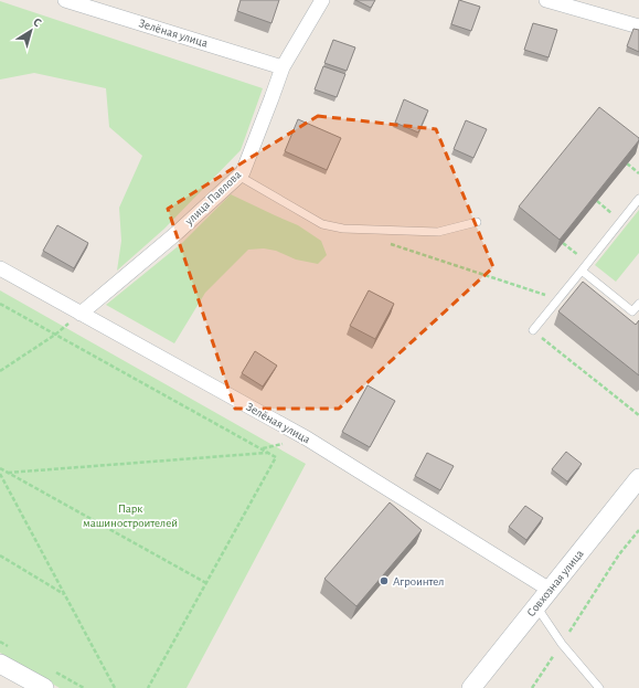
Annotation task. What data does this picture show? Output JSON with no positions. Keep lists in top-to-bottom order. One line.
{"streets":{"street":["Зелёная улица","улица Павлова","Совхозная улица"]},"crossings":[["Зелёная улица","улица Павлова"],["Зелёная улица","Совхозная улица"]],"parks":["Парк машиностроителей"],"places":["Агроинтел"],"north":"top right"}
